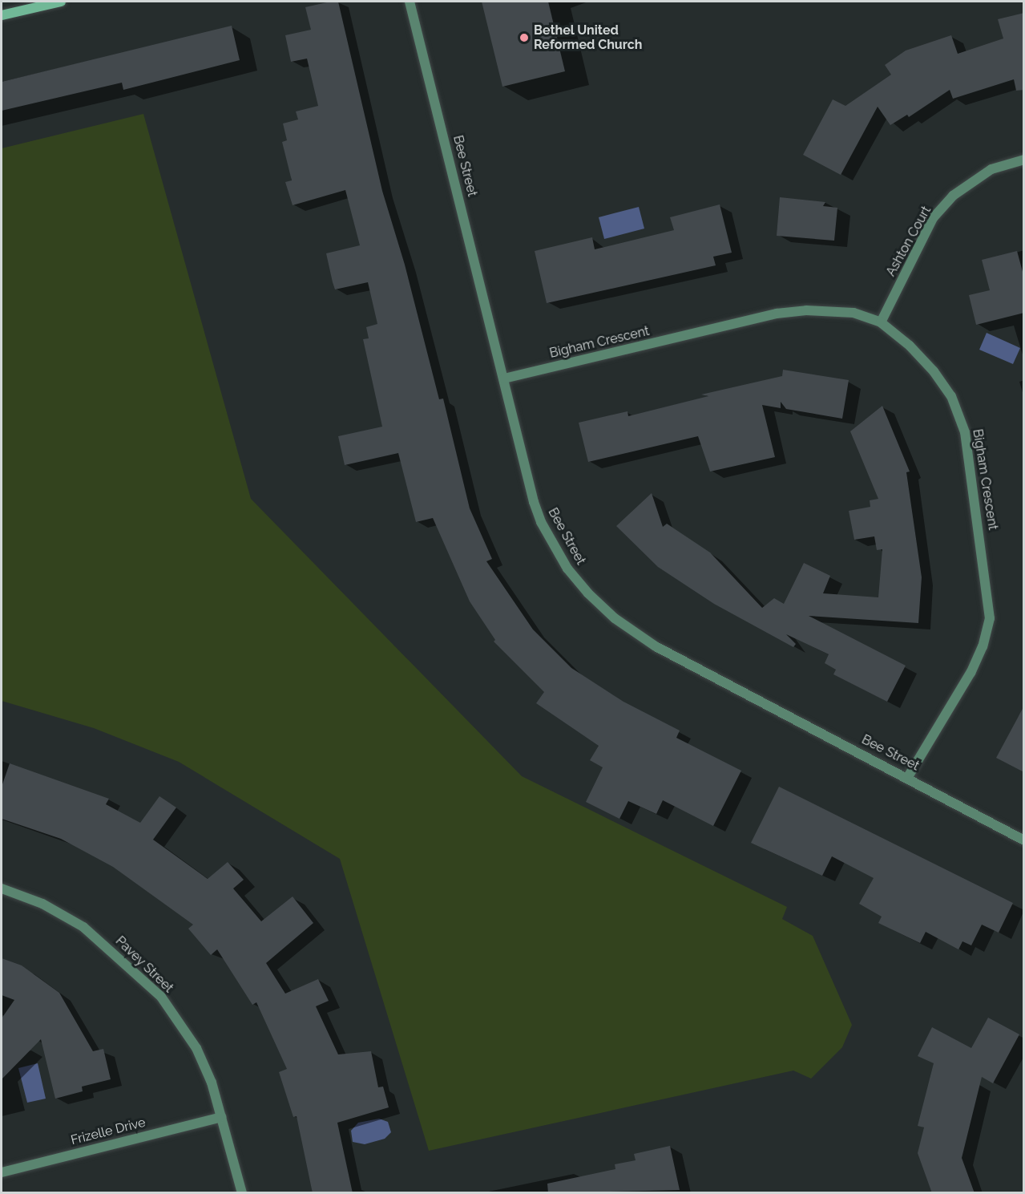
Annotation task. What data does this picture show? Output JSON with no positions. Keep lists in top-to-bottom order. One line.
{"streets":{"street":["Bee Street","Ashton Court","Bigham Crescent","Pavey Street","Frizelle Drive"]},"crossings":[["Bee Street","Bigham Crescent"],["Ashton Court","Bigham Crescent"],["Pavey Street","Frizelle Drive"]],"places":["Bethel United Reformed Church"]}
